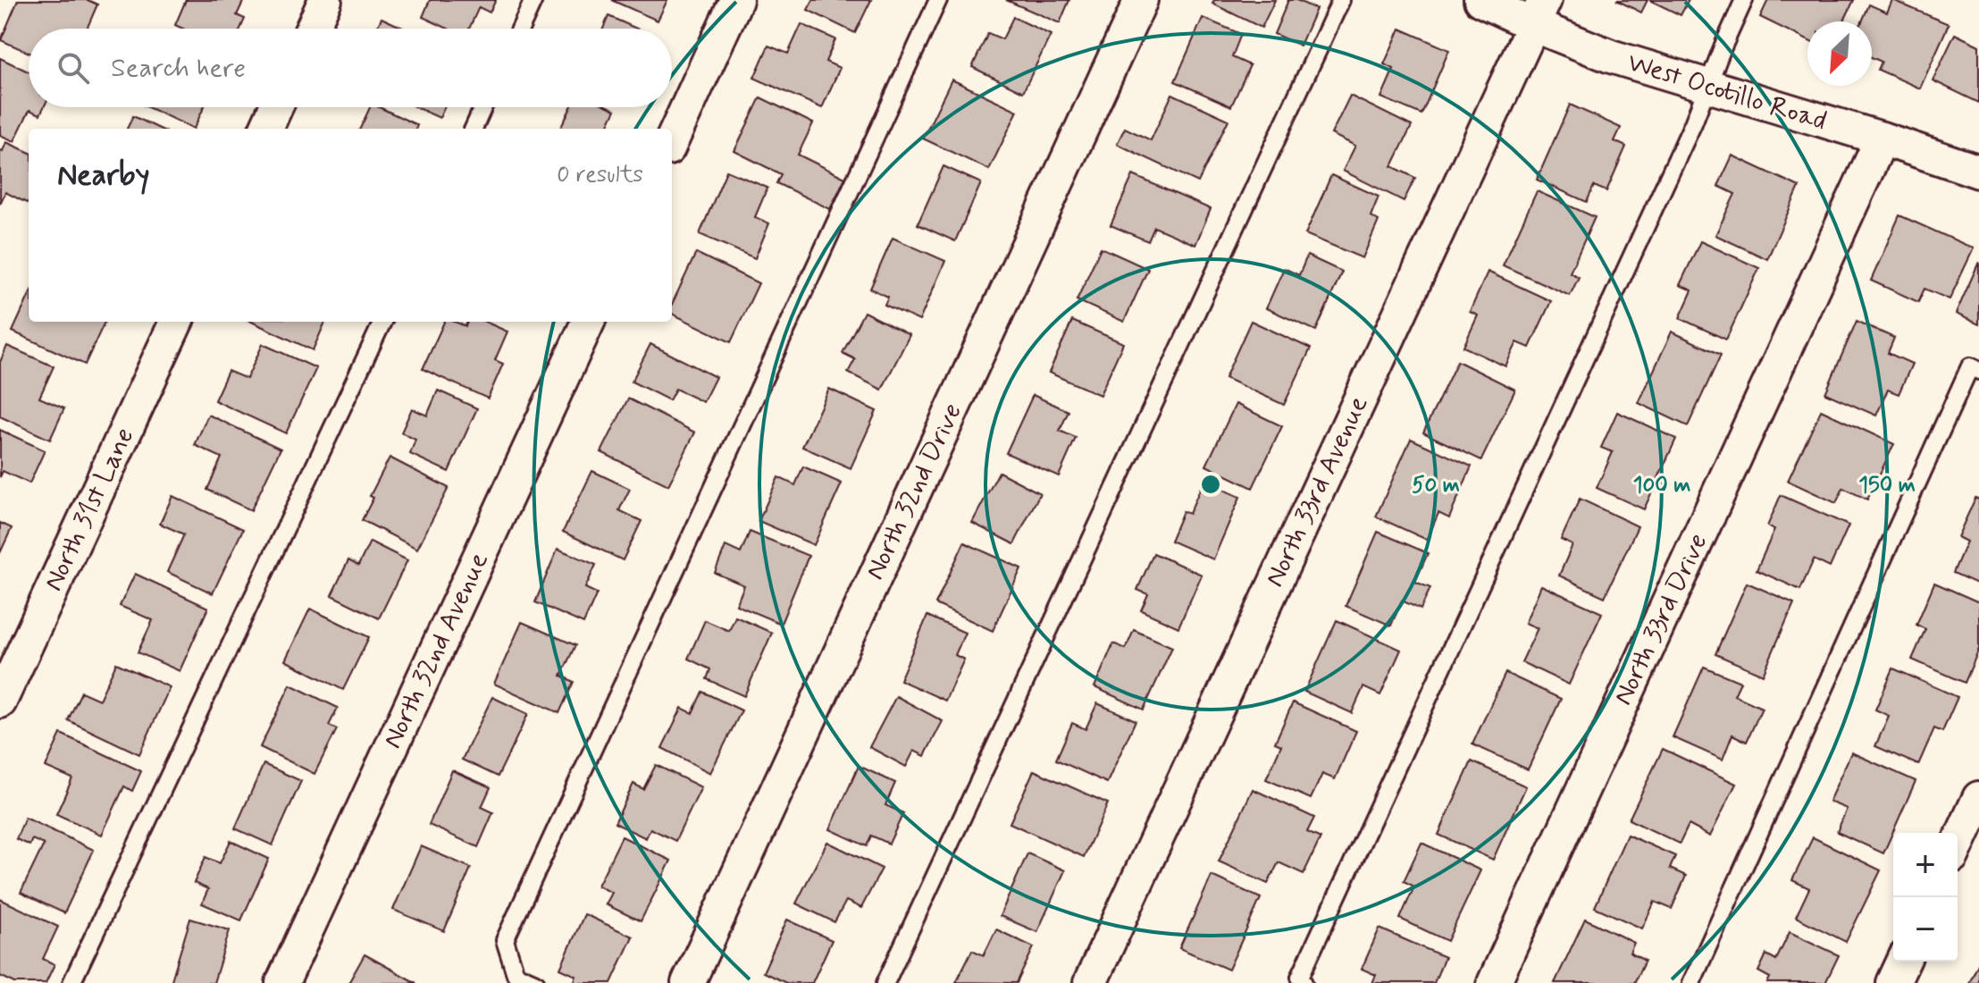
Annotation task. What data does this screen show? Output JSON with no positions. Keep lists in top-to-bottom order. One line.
{"streets":{"street":["West Ocotillo Road","North 32nd Drive","North 33rd Avenue","North 31st Lane","North 33rd Drive","North 32nd Avenue"]},"crossings":[["West Ocotillo Road","North 33rd Avenue"],["West Ocotillo Road","North 33rd Drive"]],"north":"bottom left","page":{"search":"Search here","heading":["Nearby","0 results"],"map_buttons":["+","−"]},"rings":["50 m","100 m","150 m"]}
